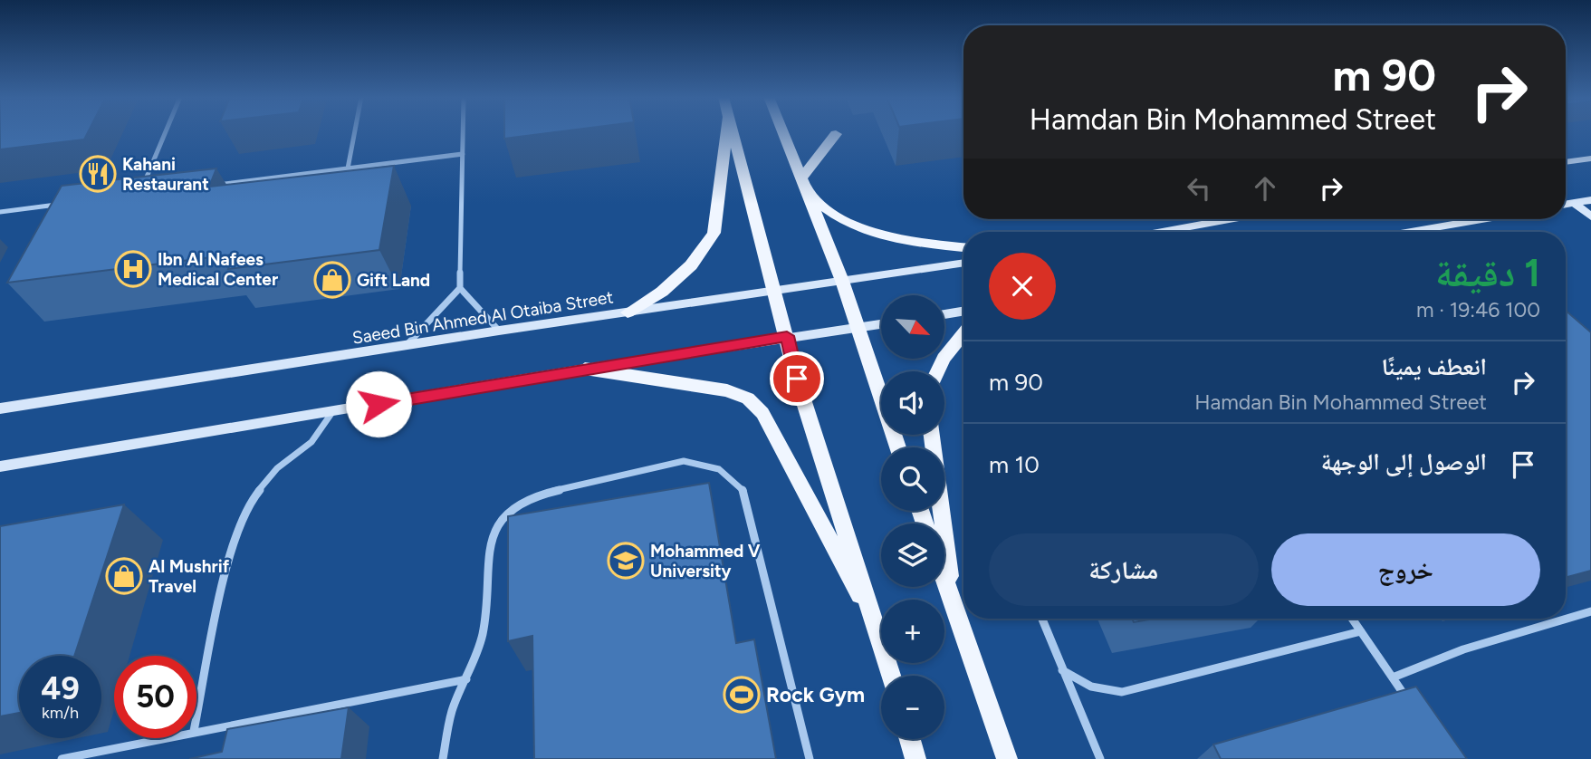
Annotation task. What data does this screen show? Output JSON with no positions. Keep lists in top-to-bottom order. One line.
{"streets":{"main road":["Saeed Bin Ahmed Al Otaiba Street"]},"places":{"restaurant":["Kahani Restaurant"],"hospital":["Ibn Al Nafees Medical Center"],"shop":["Gift Land","Al Mushrif Travel"],"school or university":["Mohammed V University"],"sports":["Rock Gym"]},"north":"bottom right","page":{"turn":["90 m","Hamdan Bin Mohammed Street"],"heading":["1 دقيقة","100 m · 19:46"],"map_buttons":["+","−"],"list":[{"name":"انعطف يمينًا","note":"Hamdan Bin Mohammed Street","value":"90 m"},{"name":"الوصول إلى الوجهة","value":"10 m"}],"buttons":["خروج","مشاركة"],"speed":"49 km/h","limit":"50"}}
